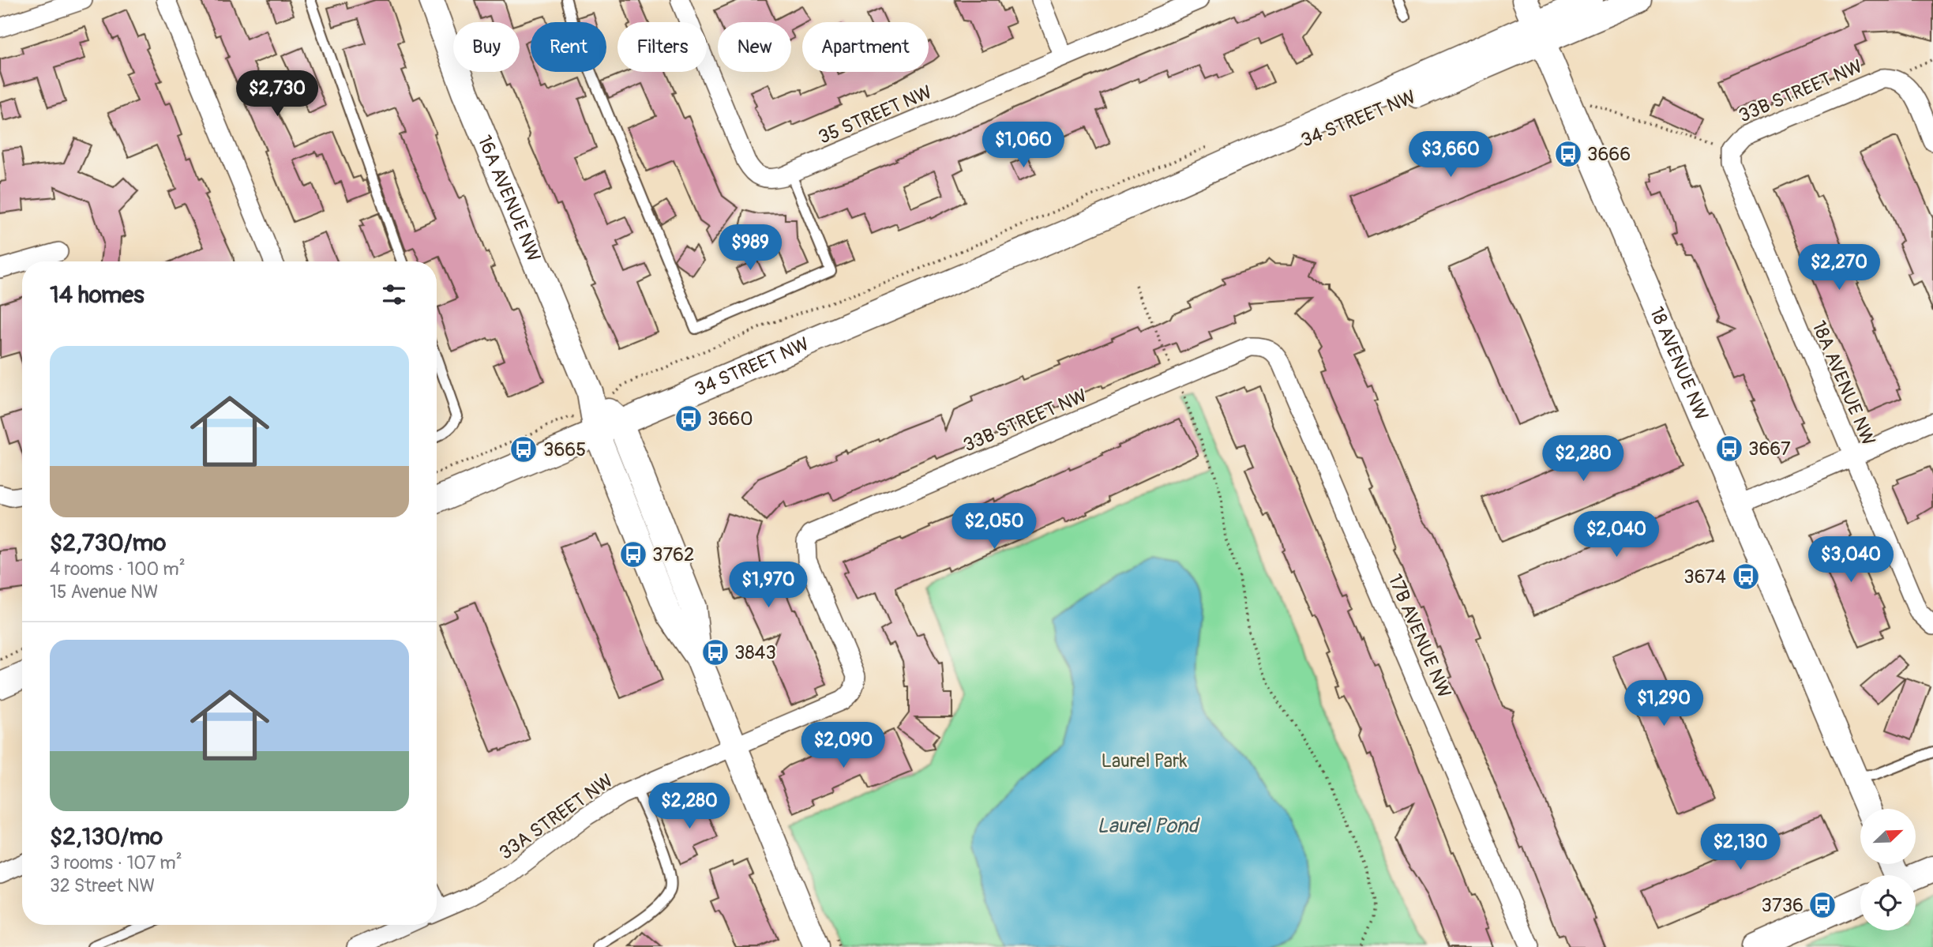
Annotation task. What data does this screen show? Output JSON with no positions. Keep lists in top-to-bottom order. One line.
{"streets":{"street":["33B STREET NW","35 STREET NW","34 STREET NW","16A AVENUE NW","18 AVENUE NW","18A AVENUE NW","17B AVENUE NW","33A STREET NW"]},"crossings":[["33B STREET NW","18A AVENUE NW"],["33B STREET NW","17B AVENUE NW"],["33B STREET NW","33A STREET NW"],["34 STREET NW","16A AVENUE NW"],["34 STREET NW","18 AVENUE NW"],["16A AVENUE NW","33A STREET NW"]],"water":["Laurel Pond"],"parks":["Laurel Park"],"places":{"bus stop":["3666","3660","3667","3665","3762","3674","3843","3736"]},"north":"top right","page":{"chip":["Buy","Rent","Filters","New","Apartment"],"price":["$2,730","$1,060","$3,660","$989","$2,270","$2,280","$2,050","$2,040","$3,040","$1,970","$1,290","$2,090","$2,280","$2,130"],"heading":"14 homes","list":[{"name":"$2,730/mo","note":"4 rooms · 100 m² · 15 Avenue NW"},{"name":"$2,130/mo","note":"3 rooms · 107 m² · 32 Street NW"}]}}
